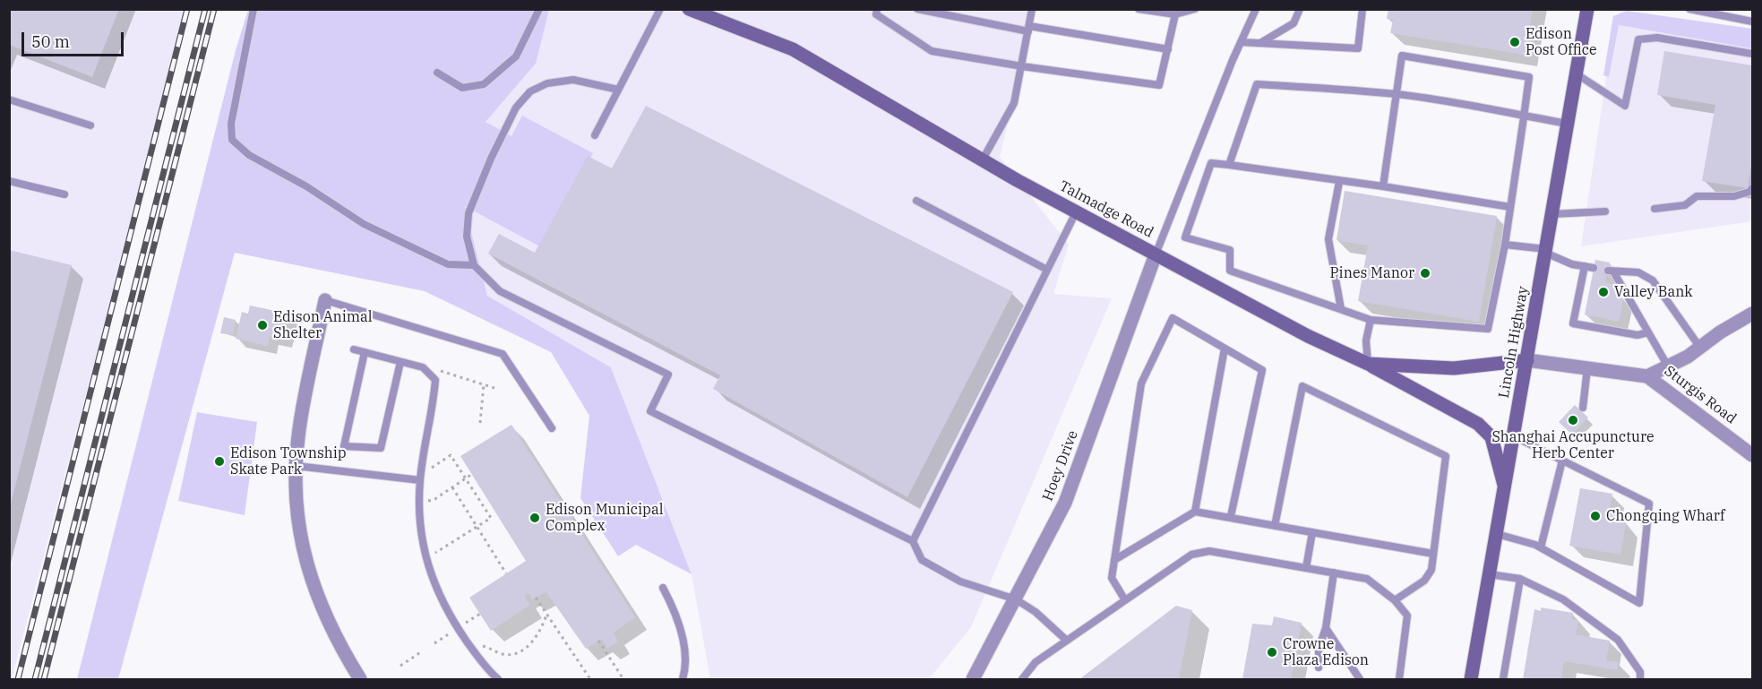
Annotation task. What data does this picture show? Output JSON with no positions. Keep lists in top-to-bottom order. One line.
{"streets":{"street":["Talmadge Road","Lincoln Highway","Sturgis Road","Hoey Drive"]},"crossings":[["Talmadge Road","Lincoln Highway"],["Talmadge Road","Sturgis Road"],["Talmadge Road","Hoey Drive"],["Lincoln Highway","Sturgis Road"]],"places":["Edison Post Office","Pines Manor","Valley Bank","Edison Animal Shelter","Shanghai Accupuncture Herb Center","Edison Township Skate Park","Chongqing Wharf","Edison Municipal Complex","Crowne Plaza Edison"],"scale_bar":"50 m"}
